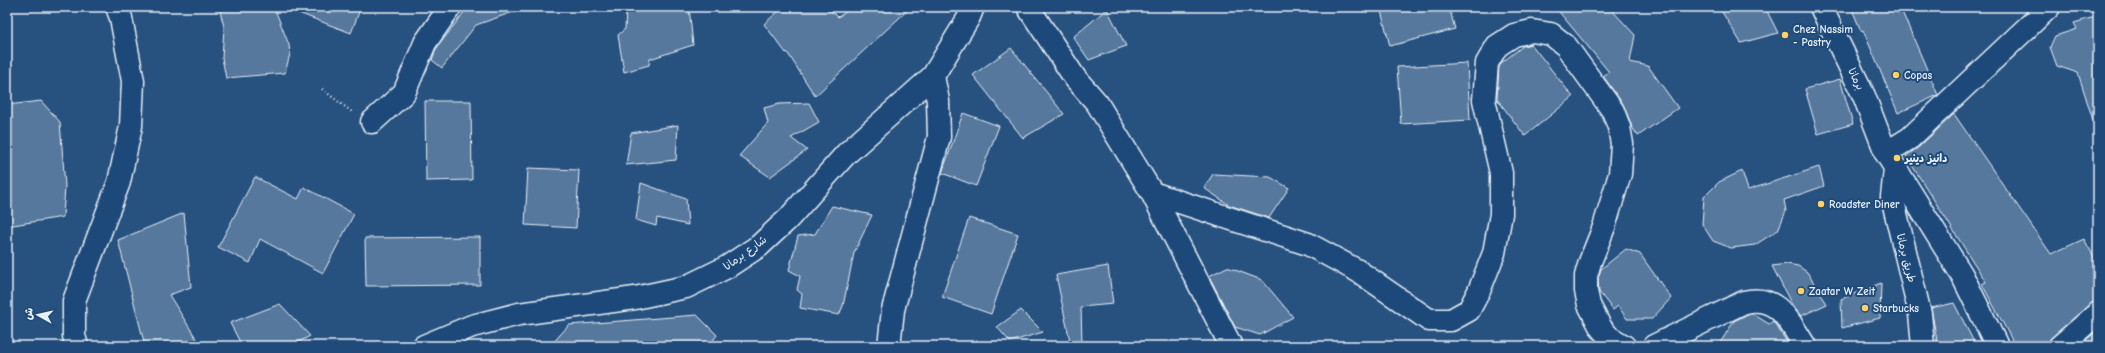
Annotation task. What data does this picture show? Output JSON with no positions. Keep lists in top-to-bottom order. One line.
{"streets":{"street":["برمانا","شارع برمانا","طريق برمانا"]},"crossings":[["برمانا","طريق برمانا"]],"places":["Chez Nassim - Pastry","Copas","دانيز دينير","Roadster Diner","Zaatar W Zeit","Starbucks"],"north":"left"}
